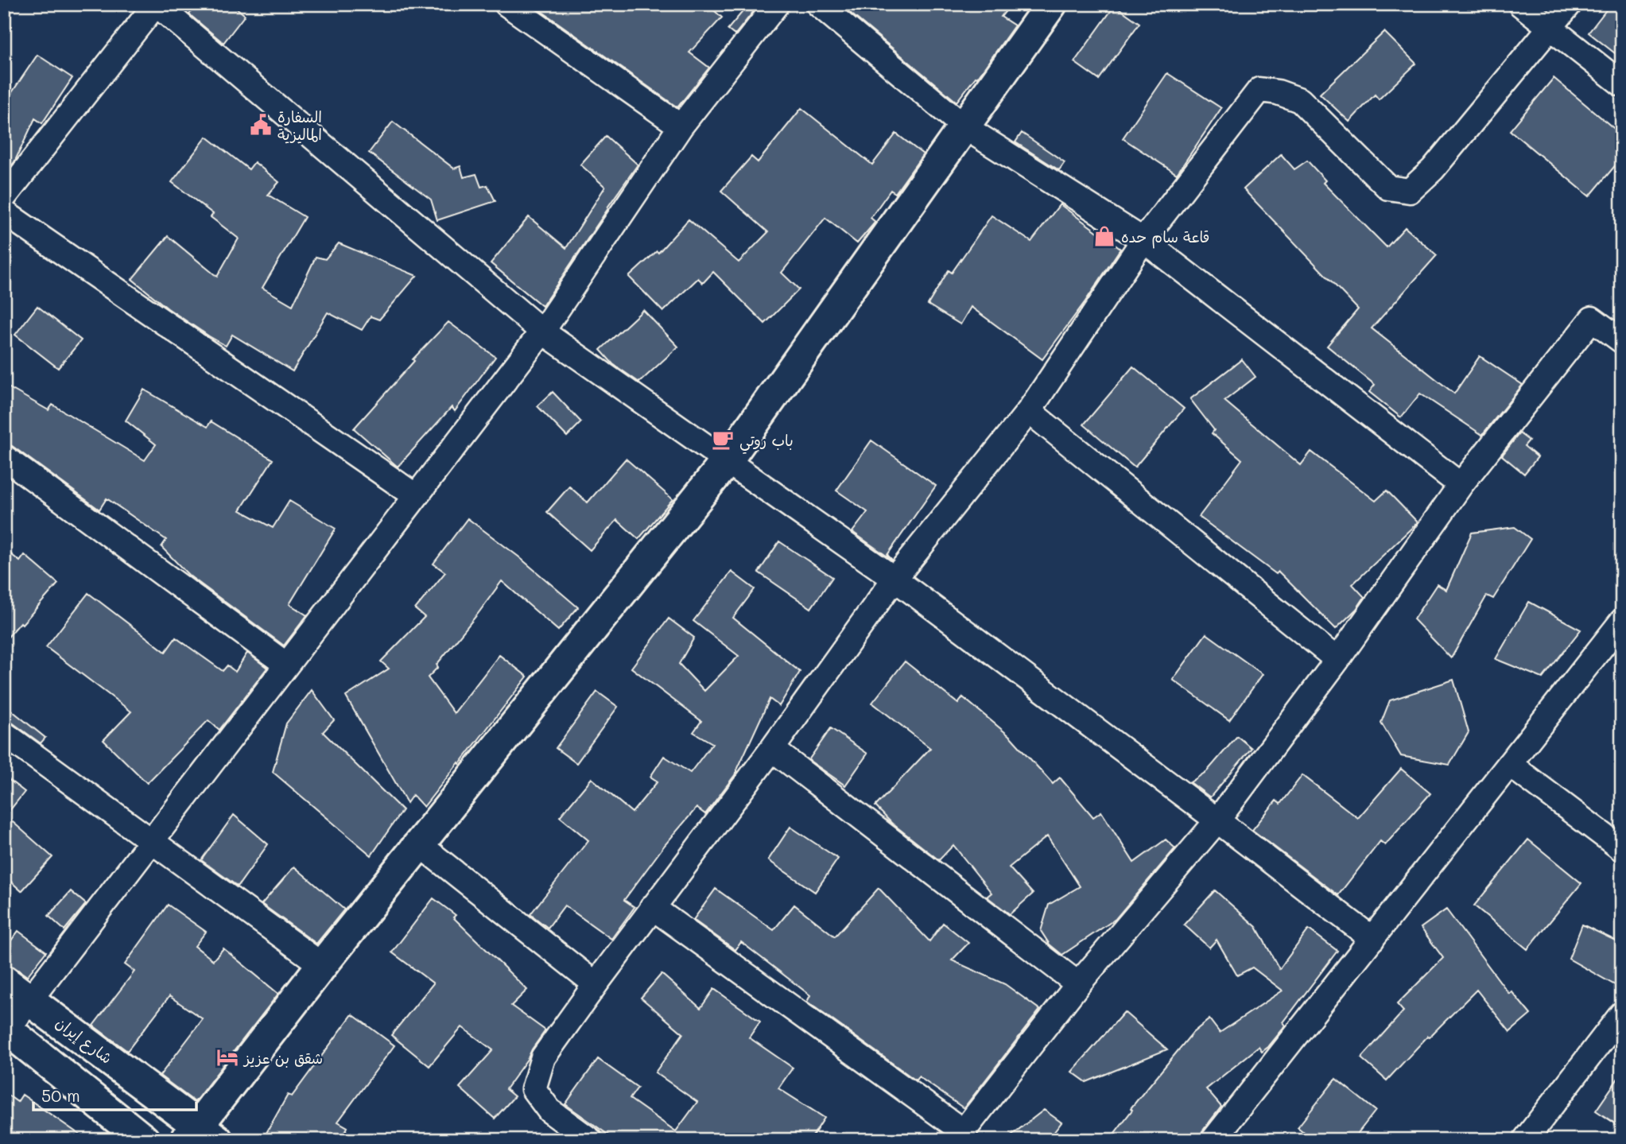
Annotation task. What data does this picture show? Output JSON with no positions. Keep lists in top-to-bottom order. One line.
{"streets":{"street":["شارع إيران"]},"places":{"public building":["السفارة الماليزية"],"shop":["قاعة سام حده"],"cafe":["باب روتي"],"hotel":["شقق بن عزيز"]},"scale_bar":"50 m"}
